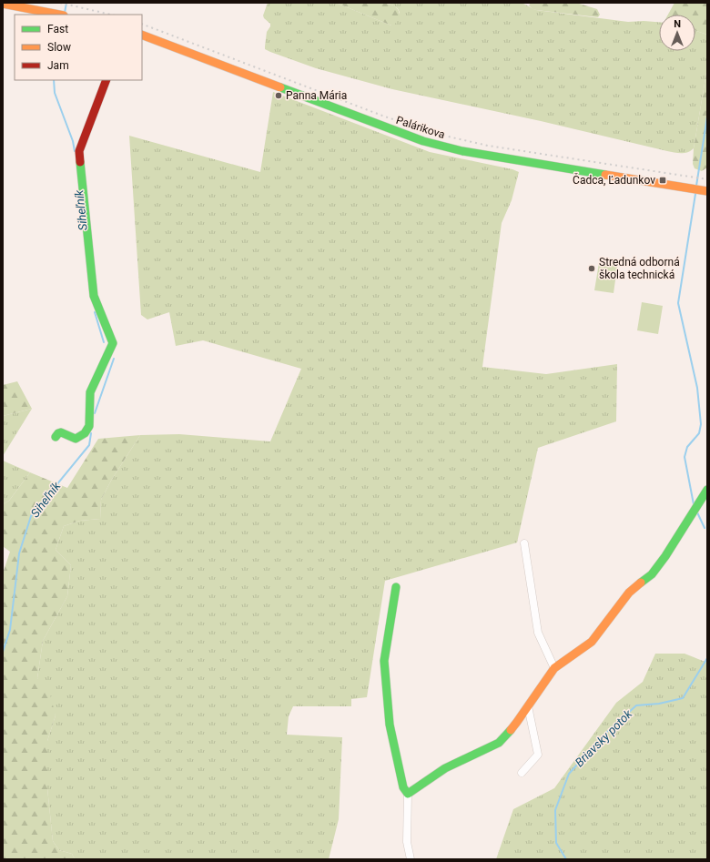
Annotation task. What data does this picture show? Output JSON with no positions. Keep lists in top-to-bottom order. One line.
{"streets":{"street":["Palárikova"]},"water":["Siheľník","Briavsky potok"],"places":{"other":["Panna Mária","Stredná odborná škola technická"],"transit":["Čadca, Ľadunkov"]},"legend":["Fast","Slow","Jam"],"north":"top"}
